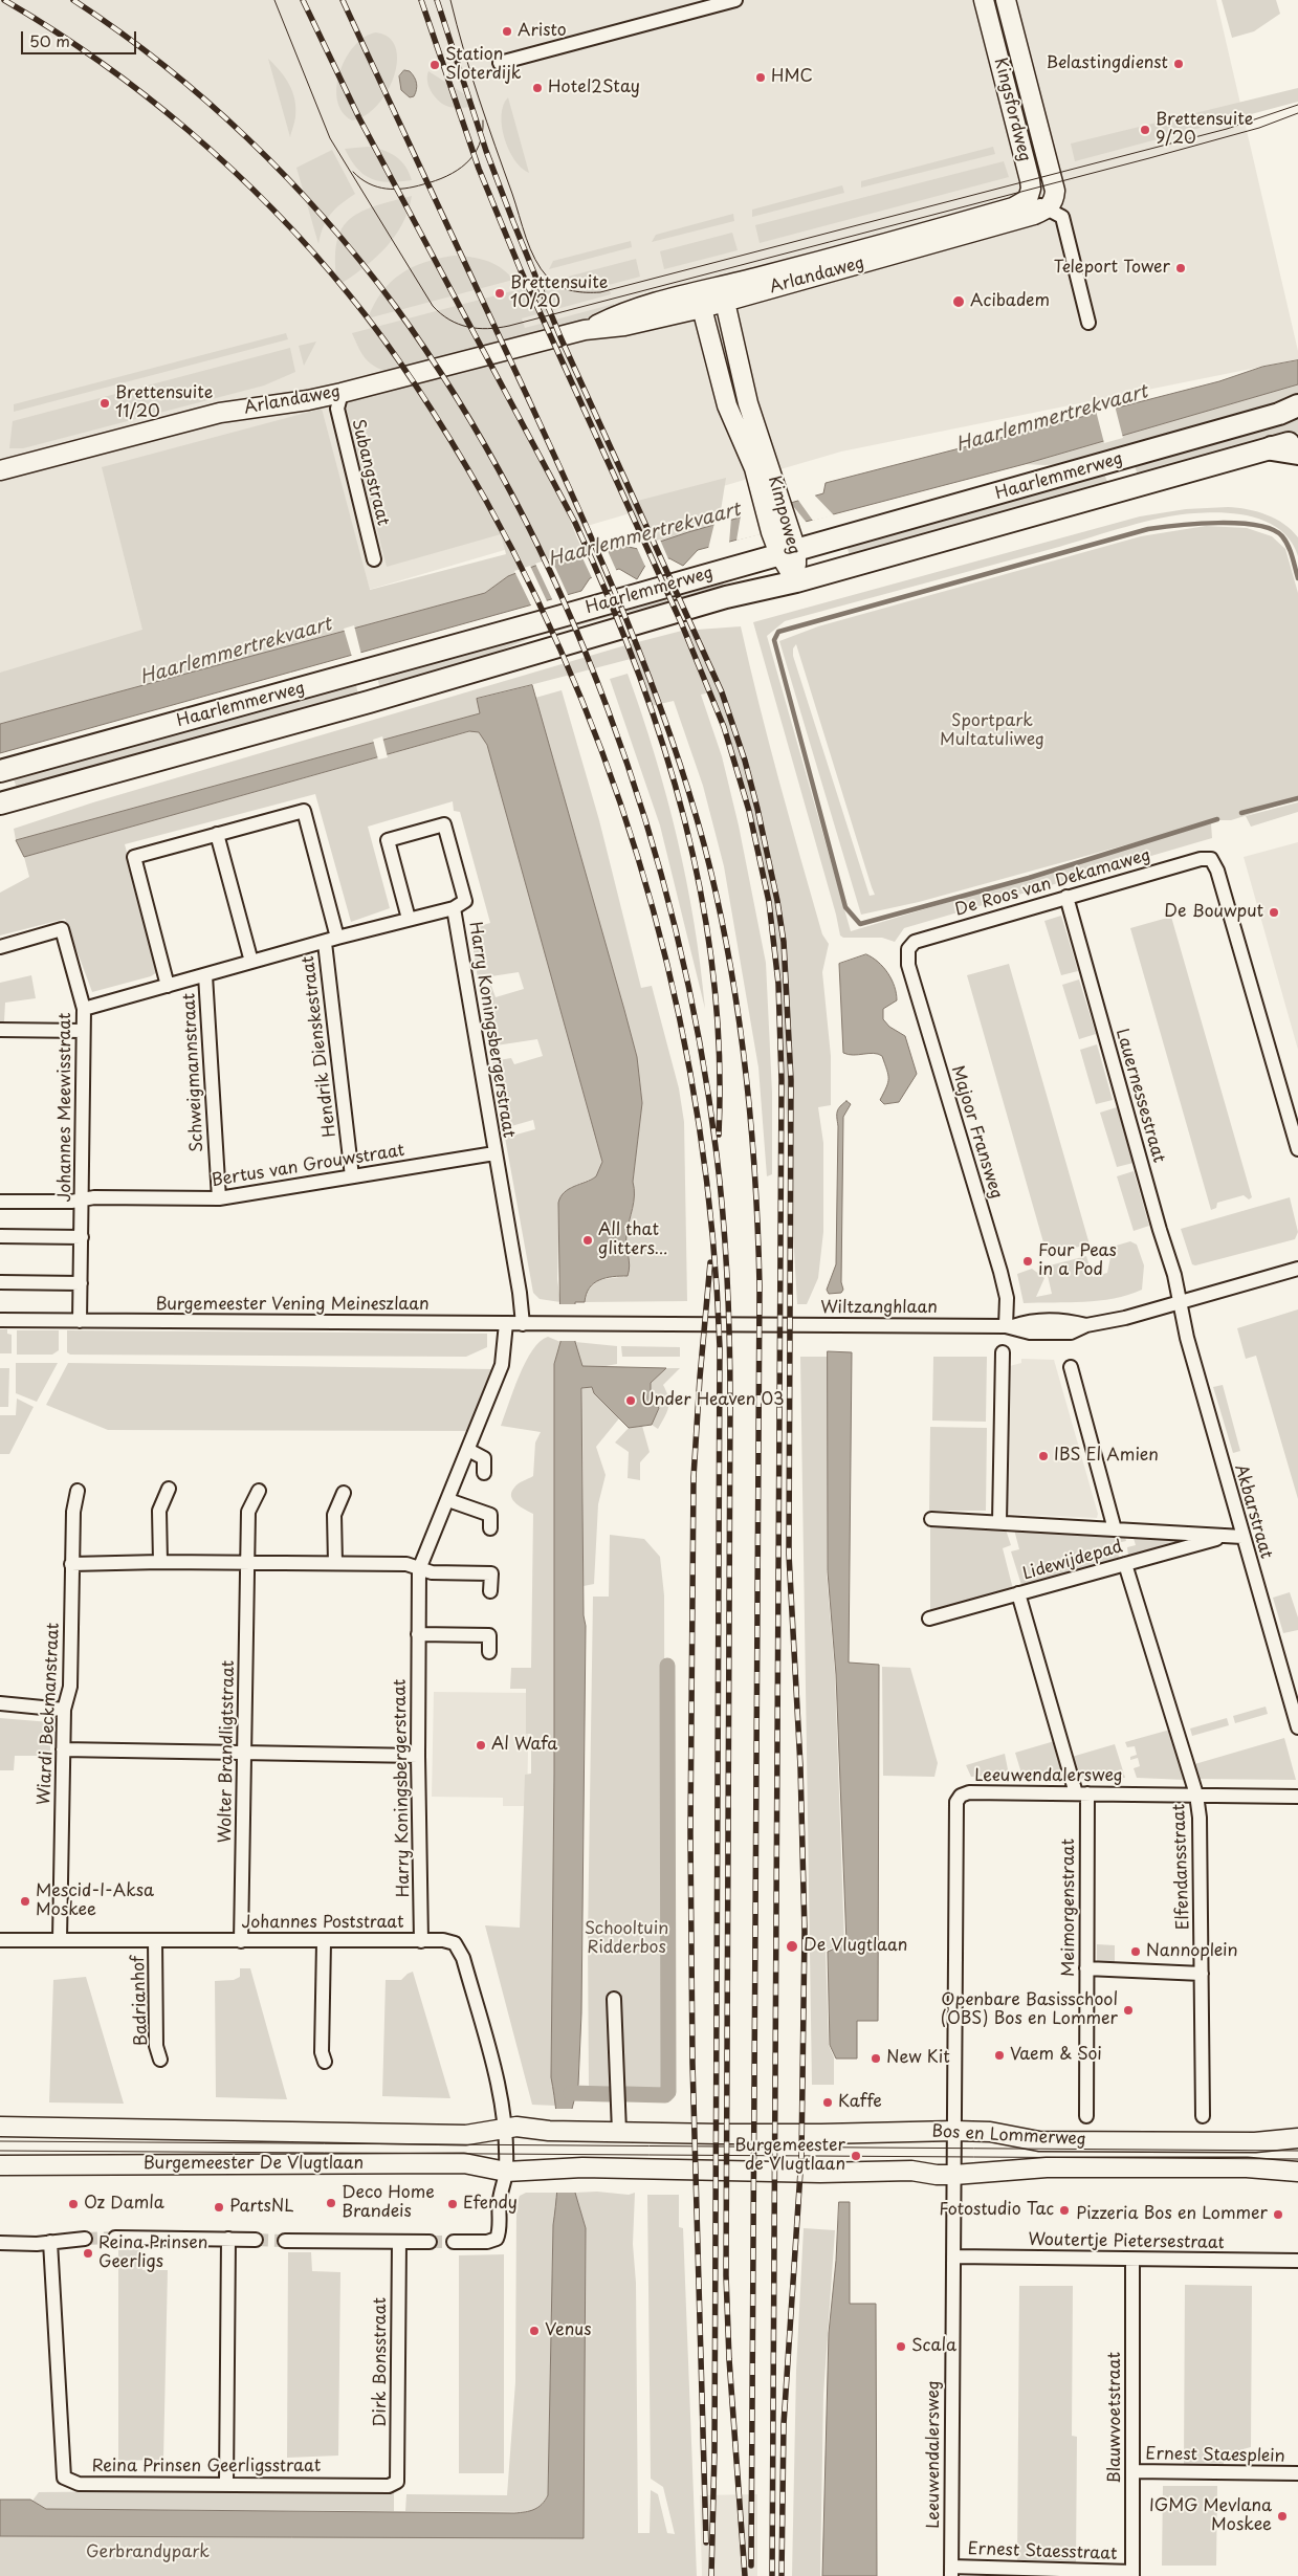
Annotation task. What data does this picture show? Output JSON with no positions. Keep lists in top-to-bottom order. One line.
{"streets":{"main road":["Kingsfordweg","Arlandaweg","Haarlemmerweg","Kimpoweg","Bos en Lommerweg","Burgemeester De Vlugtlaan"],"street":["Subangstraat","De Roos van Dekamaweg","Harry Koningsbergerstraat","Hendrik Dienskestraat","Schweigmannstraat","Lauernessestraat","Johannes Meewisstraat","Majoor Fransweg","Bertus van Grouwstraat","Burgemeester Vening Meineszlaan","Wiltzanghlaan","Akbarstraat","Lidewijdepad","Wiardi Beckmanstraat","Wolter Brandligtstraat","Leeuwendalersweg","Elfendansstraat","Meimorgenstraat","Johannes Poststraat","Badrianhof","Woutertje Pietersestraat","Dirk Bonsstraat","Blauwvoetstraat","Ernest Staesplein","Reina Prinsen Geerligsstraat","Ernest Staesstraat"]},"crossings":[["Kingsfordweg","Arlandaweg"],["Arlandaweg","Subangstraat"],["Arlandaweg","Kimpoweg"],["Haarlemmerweg","Kimpoweg"],["De Roos van Dekamaweg","Lauernessestraat"],["De Roos van Dekamaweg","Majoor Fransweg"],["Harry Koningsbergerstraat","Bertus van Grouwstraat"],["Harry Koningsbergerstraat","Burgemeester Vening Meineszlaan"],["Harry Koningsbergerstraat","Johannes Poststraat"],["Hendrik Dienskestraat","Bertus van Grouwstraat"],["Schweigmannstraat","Bertus van Grouwstraat"],["Lauernessestraat","Wiltzanghlaan"],["Lauernessestraat","Akbarstraat"],["Johannes Meewisstraat","Bertus van Grouwstraat"],["Johannes Meewisstraat","Burgemeester Vening Meineszlaan"],["Majoor Fransweg","Wiltzanghlaan"],["Burgemeester Vening Meineszlaan","Wiltzanghlaan"],["Wiltzanghlaan","Akbarstraat"],["Lidewijdepad","Elfendansstraat"],["Lidewijdepad","Meimorgenstraat"],["Wiardi Beckmanstraat","Johannes Poststraat"],["Wolter Brandligtstraat","Johannes Poststraat"],["Leeuwendalersweg","Elfendansstraat"],["Leeuwendalersweg","Meimorgenstraat"],["Leeuwendalersweg","Bos en Lommerweg"],["Leeuwendalersweg","Woutertje Pietersestraat"],["Leeuwendalersweg","Ernest Staesstraat"],["Johannes Poststraat","Badrianhof"],["Johannes Poststraat","Burgemeester De Vlugtlaan"],["Bos en Lommerweg","Burgemeester De Vlugtlaan"],["Woutertje Pietersestraat","Blauwvoetstraat"],["Dirk Bonsstraat","Reina Prinsen Geerligsstraat"],["Blauwvoetstraat","Ernest Staesplein"],["Blauwvoetstraat","Ernest Staesstraat"]],"water":["Haarlemmertrekvaart"],"parks":["Sportpark Multatuliweg","Schooltuin Ridderbos","Gerbrandypark"],"places":["Aristo","Belastingdienst","Station Sloterdijk","HMC","Hotel2Stay","Brettensuite 9/20","Teleport Tower","Brettensuite 10/20","Acibadem","Brettensuite 11/20","De Bouwput","All that glitters...","Four Peas in a Pod","Under Heaven 03","IBS El Amien","Al Wafa","Mescid-I-Aksa Moskee","De Vlugtlaan","Nannoplein","Openbare Basisschool (OBS) Bos en Lommer","Vaem & Soi","New Kit","Kaffe","Burgemeester de Vlugtlaan","Deco Home Brandeis","Oz Damla","Efendy","PartsNL","Fotostudio Tac","Pizzeria Bos en Lommer","Reina Prinsen Geerligs","Venus","Scala","IGMG Mevlana Moskee"],"scale_bar":"50 m"}
